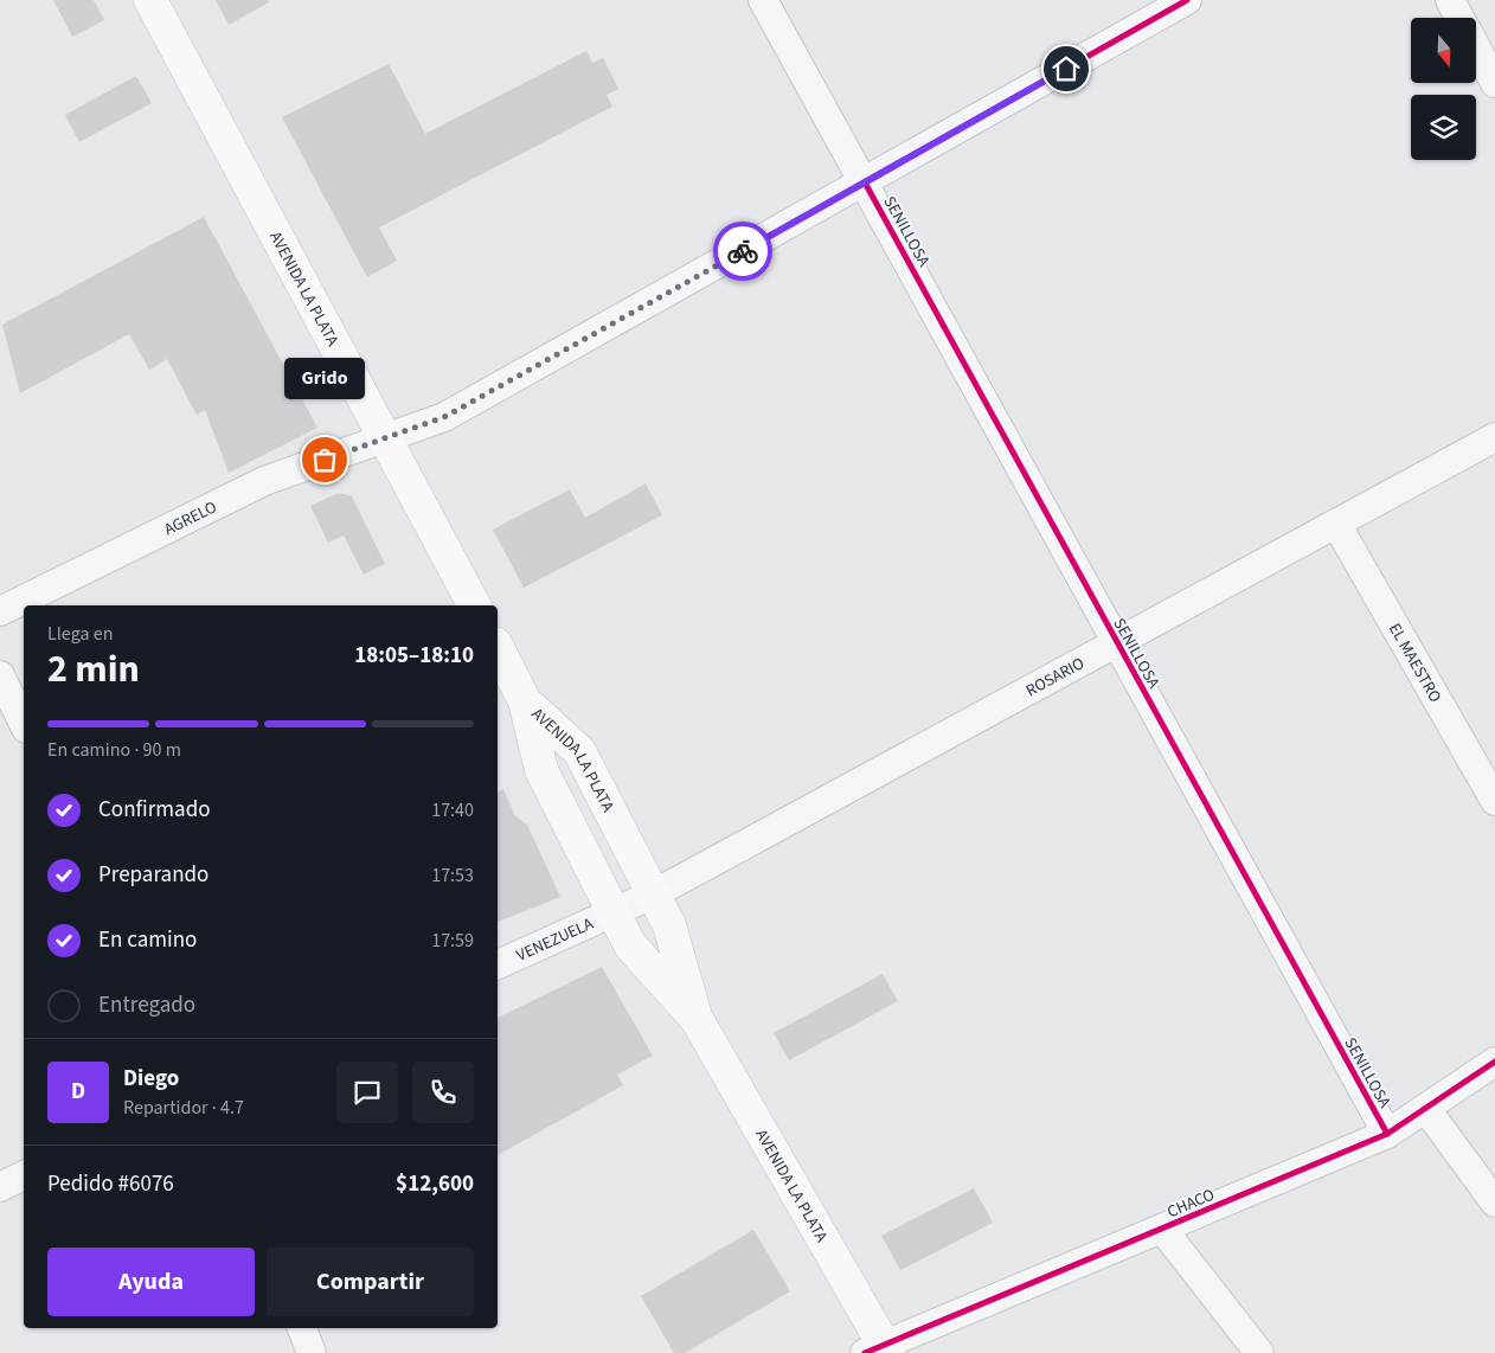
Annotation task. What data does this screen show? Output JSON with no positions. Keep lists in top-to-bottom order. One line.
{"streets":{"main road":["AVENIDA LA PLATA"],"street":["SENILLOSA","AGRELO","EL MAESTRO","ROSARIO","VENEZUELA","CHACO"]},"crossings":[["SENILLOSA","AGRELO"],["SENILLOSA","ROSARIO"],["SENILLOSA","CHACO"],["AVENIDA LA PLATA","AGRELO"],["AVENIDA LA PLATA","ROSARIO"],["AVENIDA LA PLATA","VENEZUELA"],["AVENIDA LA PLATA","CHACO"],["EL MAESTRO","ROSARIO"],["ROSARIO","VENEZUELA"]],"places":["Grido"],"north":"bottom","page":{"bubble":"Grido","heading":["2 min","Llega en","18:05–18:10"],"panel":["Diego","Repartidor · 4.7","Pedido #6076","$12,600"],"bar":"En camino · 90 m","list":[["Confirmado","17:40"],["Preparando","17:53"],["En camino","17:59"],"Entregado"],"round":"D","buttons":["Ayuda","Compartir"]}}
